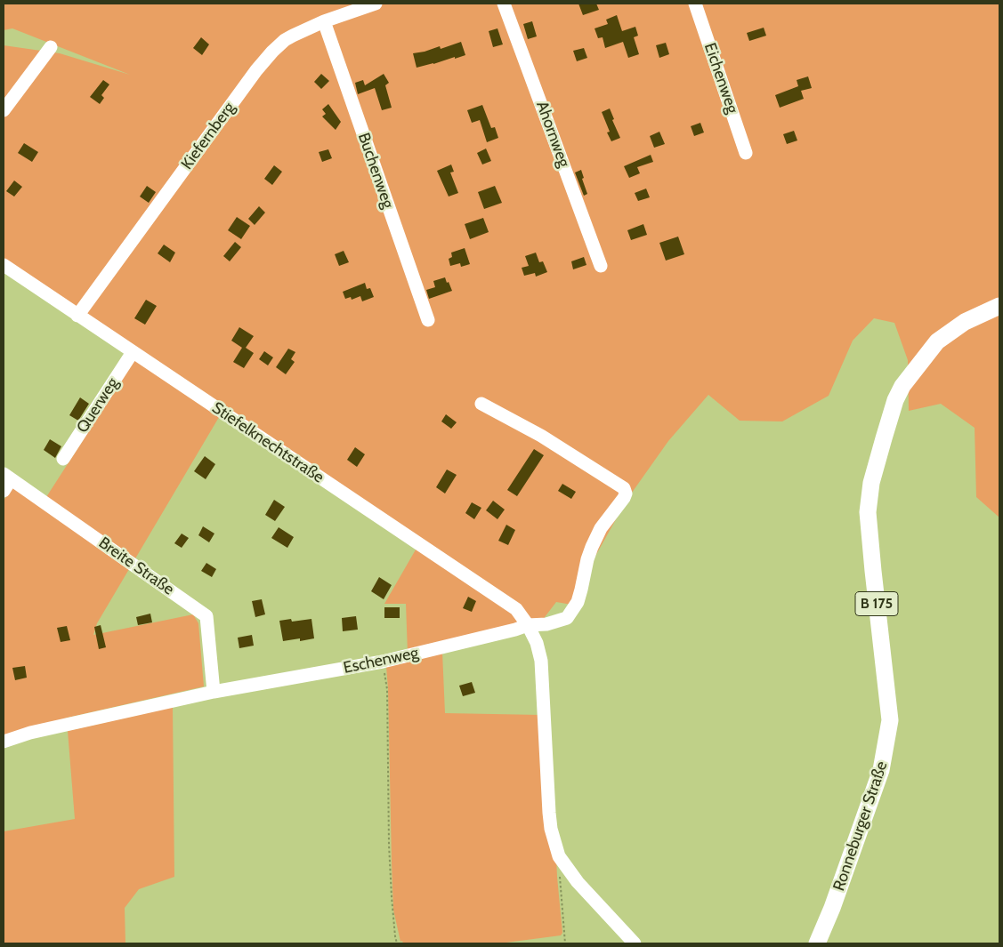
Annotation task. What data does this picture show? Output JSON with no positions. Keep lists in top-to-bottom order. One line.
{"streets":{"main road":["B 175","Ronneburger Straße"],"street":["Eichenweg","Ahornweg","Kiefernberg","Buchenweg","Querweg","Stiefelknechtstraße","Breite Straße","Eschenweg"]},"crossings":[["Kiefernberg","Buchenweg"],["Kiefernberg","Stiefelknechtstraße"],["Querweg","Stiefelknechtstraße"],["Stiefelknechtstraße","Eschenweg"],["Breite Straße","Eschenweg"]]}
